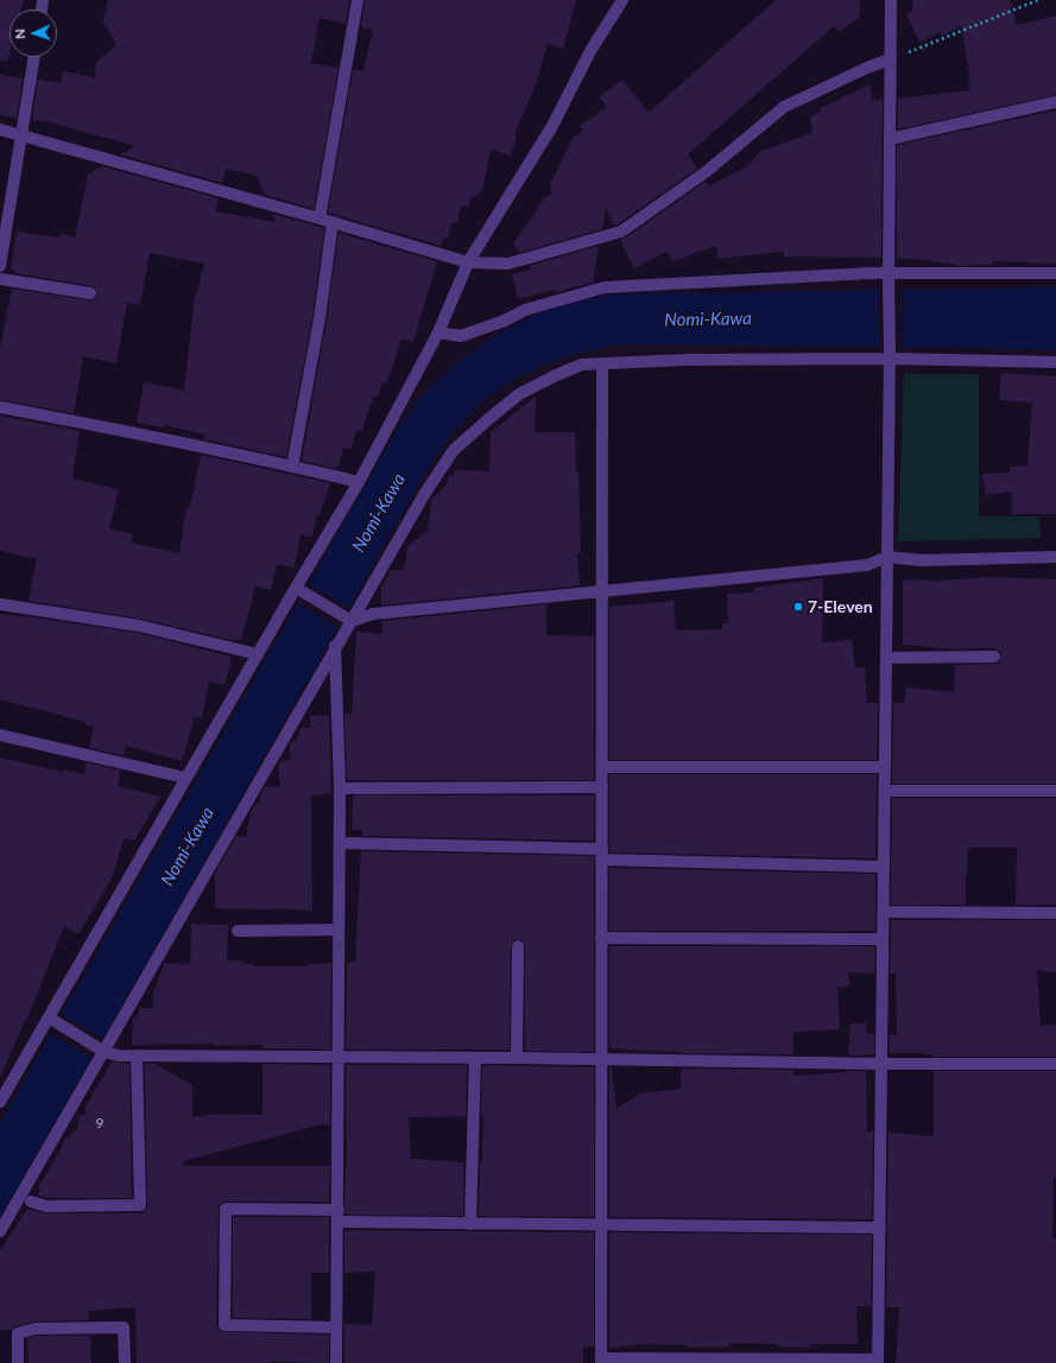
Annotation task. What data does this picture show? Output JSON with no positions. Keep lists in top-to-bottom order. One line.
{"water":["Nomi-Kawa"],"places":["7-Eleven"],"house_numbers":["9"],"north":"left"}
